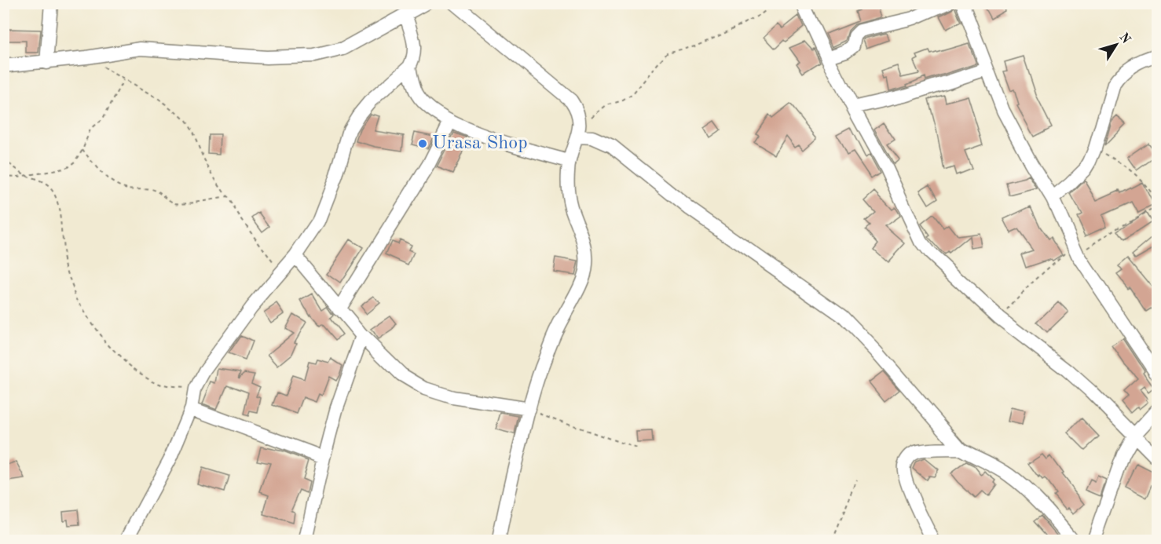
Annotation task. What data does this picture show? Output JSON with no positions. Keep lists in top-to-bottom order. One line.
{"places":["Urasa Shop"],"north":"top right"}
